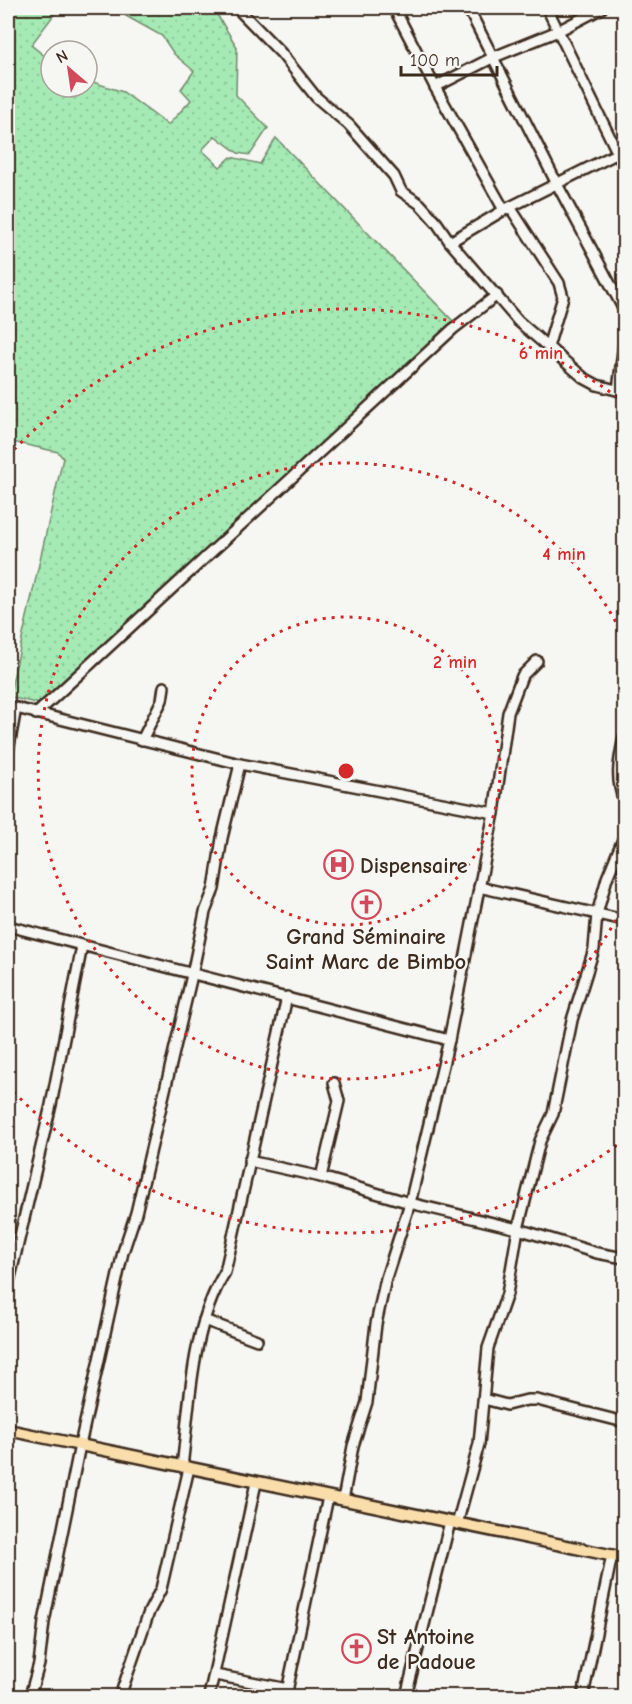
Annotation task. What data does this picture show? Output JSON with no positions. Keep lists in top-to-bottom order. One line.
{"places":{"hospital":["Dispensaire"],"church":["Grand Séminaire Saint Marc de Bimbo","St Antoine de Padoue"]},"scale_bar":"100 m","north":"top left","rings":["6 min","4 min","2 min"]}
